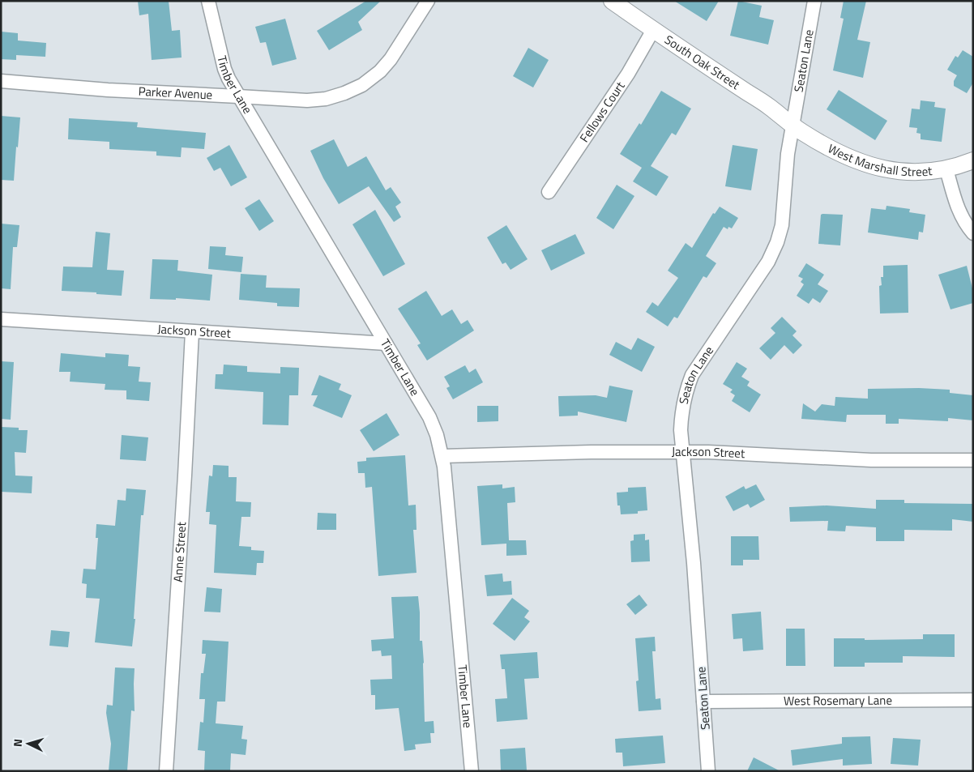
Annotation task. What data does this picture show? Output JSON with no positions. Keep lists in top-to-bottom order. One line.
{"streets":{"street":["Seaton Lane","South Oak Street","Timber Lane","Parker Avenue","Fellows Court","West Marshall Street","Jackson Street","Anne Street","West Rosemary Lane"]},"crossings":[["Seaton Lane","South Oak Street"],["Seaton Lane","West Marshall Street"],["Seaton Lane","Jackson Street"],["Seaton Lane","West Rosemary Lane"],["South Oak Street","Fellows Court"],["South Oak Street","West Marshall Street"],["Timber Lane","Parker Avenue"],["Timber Lane","Jackson Street"],["Jackson Street","Anne Street"]],"north":"left"}
